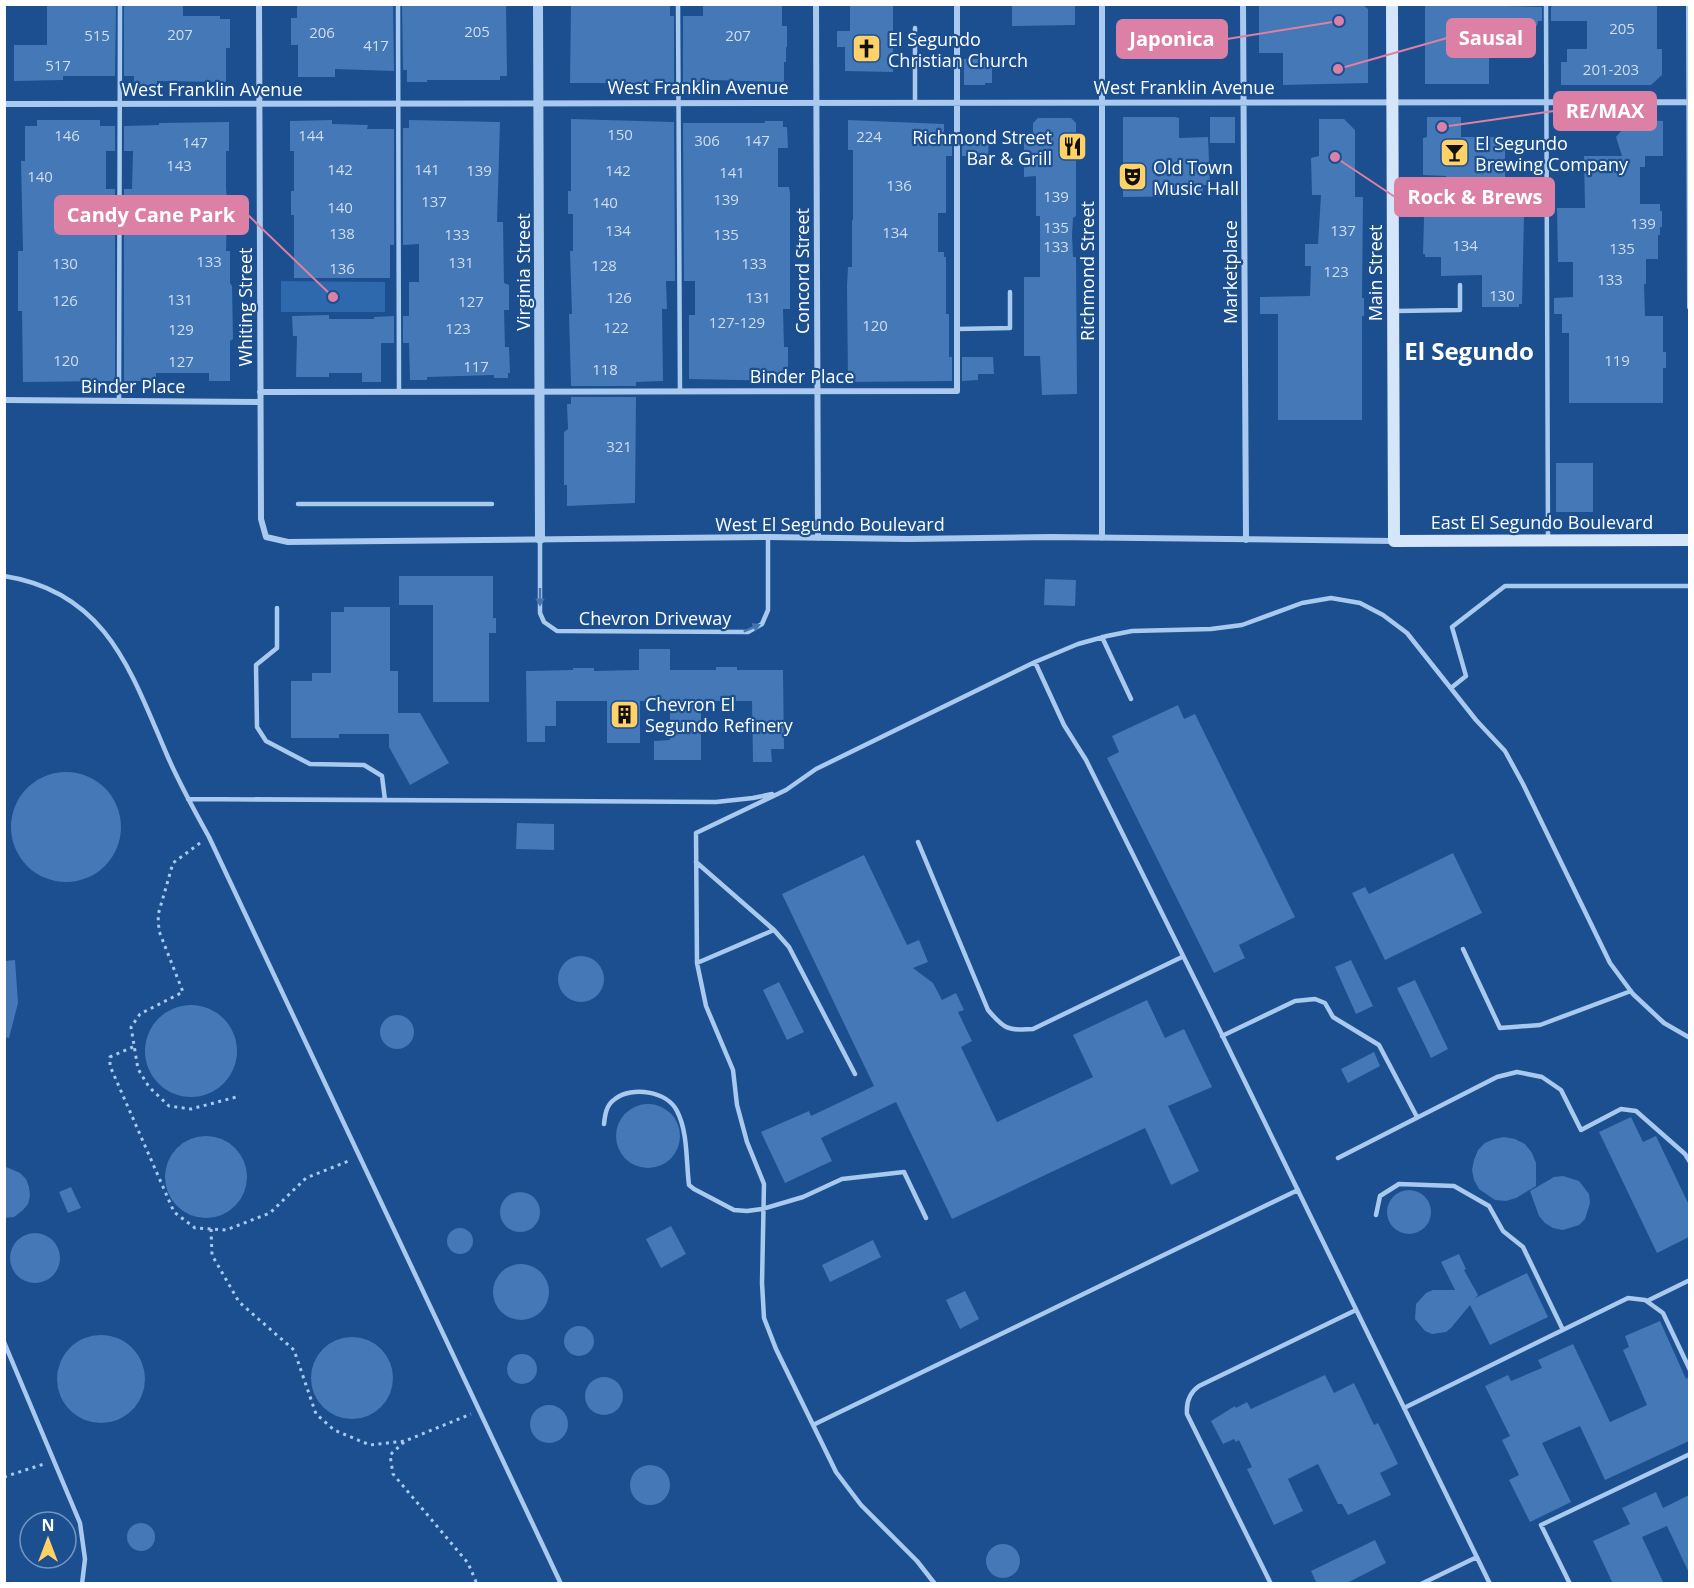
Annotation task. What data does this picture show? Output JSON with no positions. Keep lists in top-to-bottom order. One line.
{"streets":{"main road":["Main Street","East El Segundo Boulevard"],"street":["West Franklin Avenue","Concord Street","Richmond Street","Virginia Street","Marketplace","Whiting Street","Binder Place","West El Segundo Boulevard"],"lane":["Chevron Driveway"]},"crossings":[["West Franklin Avenue","Concord Street"],["West Franklin Avenue","Richmond Street"],["West Franklin Avenue","Virginia Street"],["West Franklin Avenue","Marketplace"],["West Franklin Avenue","Main Street"],["West Franklin Avenue","Whiting Street"],["West Franklin Avenue","Binder Place"],["Concord Street","Binder Place"],["Concord Street","West El Segundo Boulevard"],["Richmond Street","West El Segundo Boulevard"],["Virginia Street","Binder Place"],["Virginia Street","West El Segundo Boulevard"],["Virginia Street","Chevron Driveway"],["Marketplace","West El Segundo Boulevard"],["Main Street","East El Segundo Boulevard"],["Main Street","West El Segundo Boulevard"],["Whiting Street","Binder Place"],["Whiting Street","West El Segundo Boulevard"],["East El Segundo Boulevard","West El Segundo Boulevard"],["West El Segundo Boulevard","Chevron Driveway"]],"districts":["El Segundo"],"places":{"other":["Japonica","Sausal","RE/MAX","Rock & Brews","Candy Cane Park"],"church":["El Segundo Christian Church"],"restaurant":["Richmond Street Bar & Grill"],"bar":["El Segundo Brewing Company"],"theatre":["Old Town Music Hall"],"building":["Chevron El Segundo Refinery"]},"house_numbers":["205","205","206","207","515","207","417","517","201-203","150","146","144","224","306","147","147","143","142","141","139","142","141","140","136","139","139","137","140","140","139","135","134","137","134","138","133","135","134","133","135","133","131","130","133","128","136","123","133","130","126","131","131","126","127","127-129","120","122","123","129","120","119","127","117","118","321"],"north":"top"}
